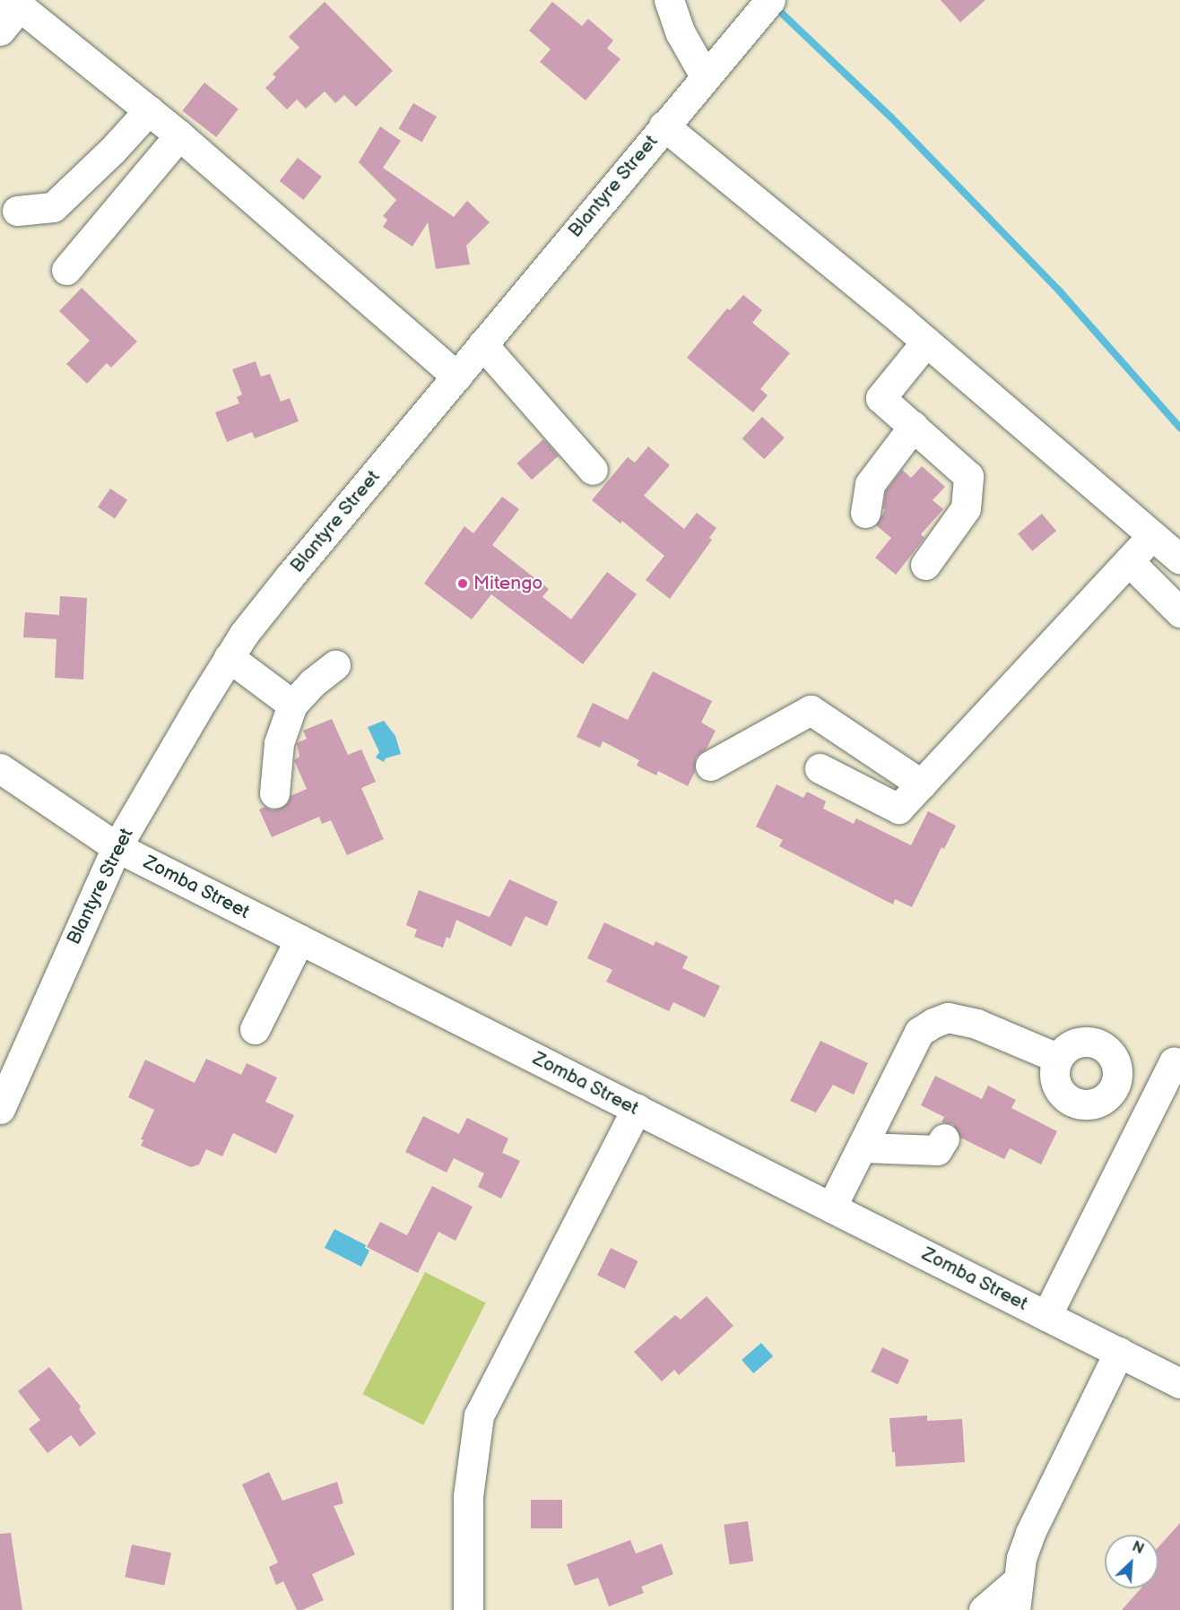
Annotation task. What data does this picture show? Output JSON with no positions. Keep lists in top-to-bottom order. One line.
{"streets":{"street":["Blantyre Street","Zomba Street"]},"crossings":[["Blantyre Street","Zomba Street"]],"places":["Mitengo"],"north":"top right"}
